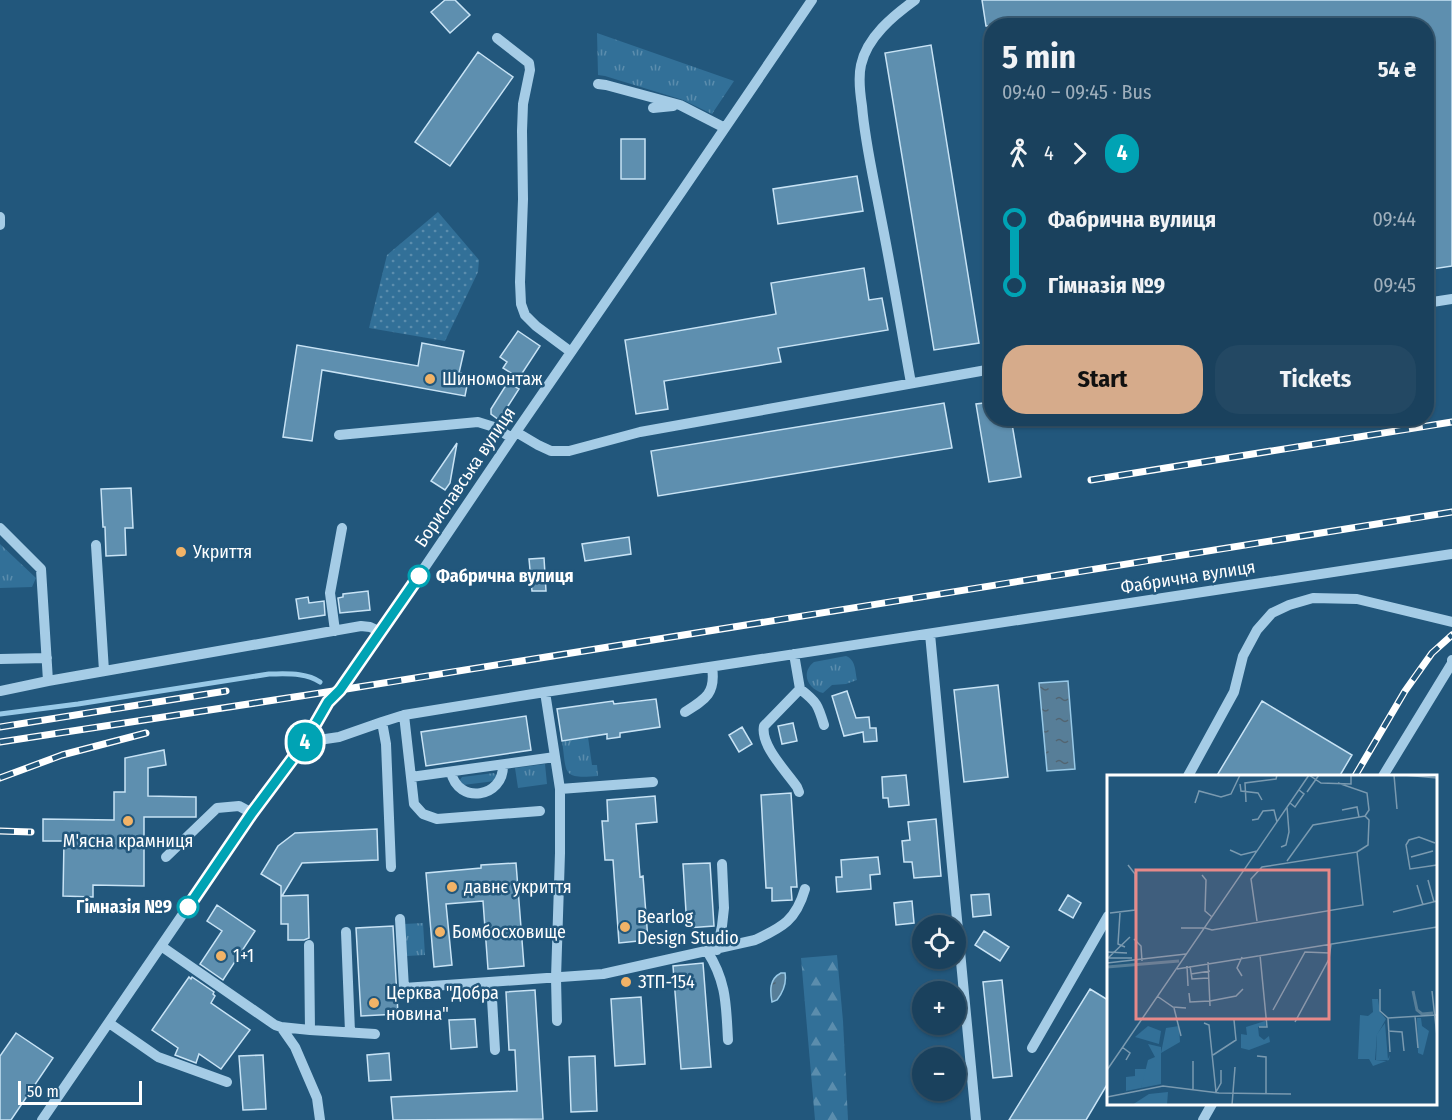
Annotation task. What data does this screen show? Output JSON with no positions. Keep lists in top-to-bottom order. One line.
{"streets":{"street":["Бориславська вулиця","Фабрична вулиця"]},"crossings":[["Бориславська вулиця","Фабрична вулиця"]],"places":["Шиномонтаж","Укриття","Фабрична вулиця","М'ясна крамниця","давнє укриття","Гімназія №9","Bearlog Design Studio","Бомбосховище","1+1","ЗТП-154","Церква \"Добра новина\""],"lines":["bus line 4"],"scale_bar":"50 m","page":{"on_map":"4","heading":["5 min","09:40 – 09:45 · Bus","54 ₴"],"legs":["4","4"],"list":[{"name":"Фабрична вулиця","value":"09:44"},{"name":"Гімназія №9","value":"09:45"}],"buttons":["Start","Tickets"],"map_buttons":["+","−"],"scale":"50 m"}}
